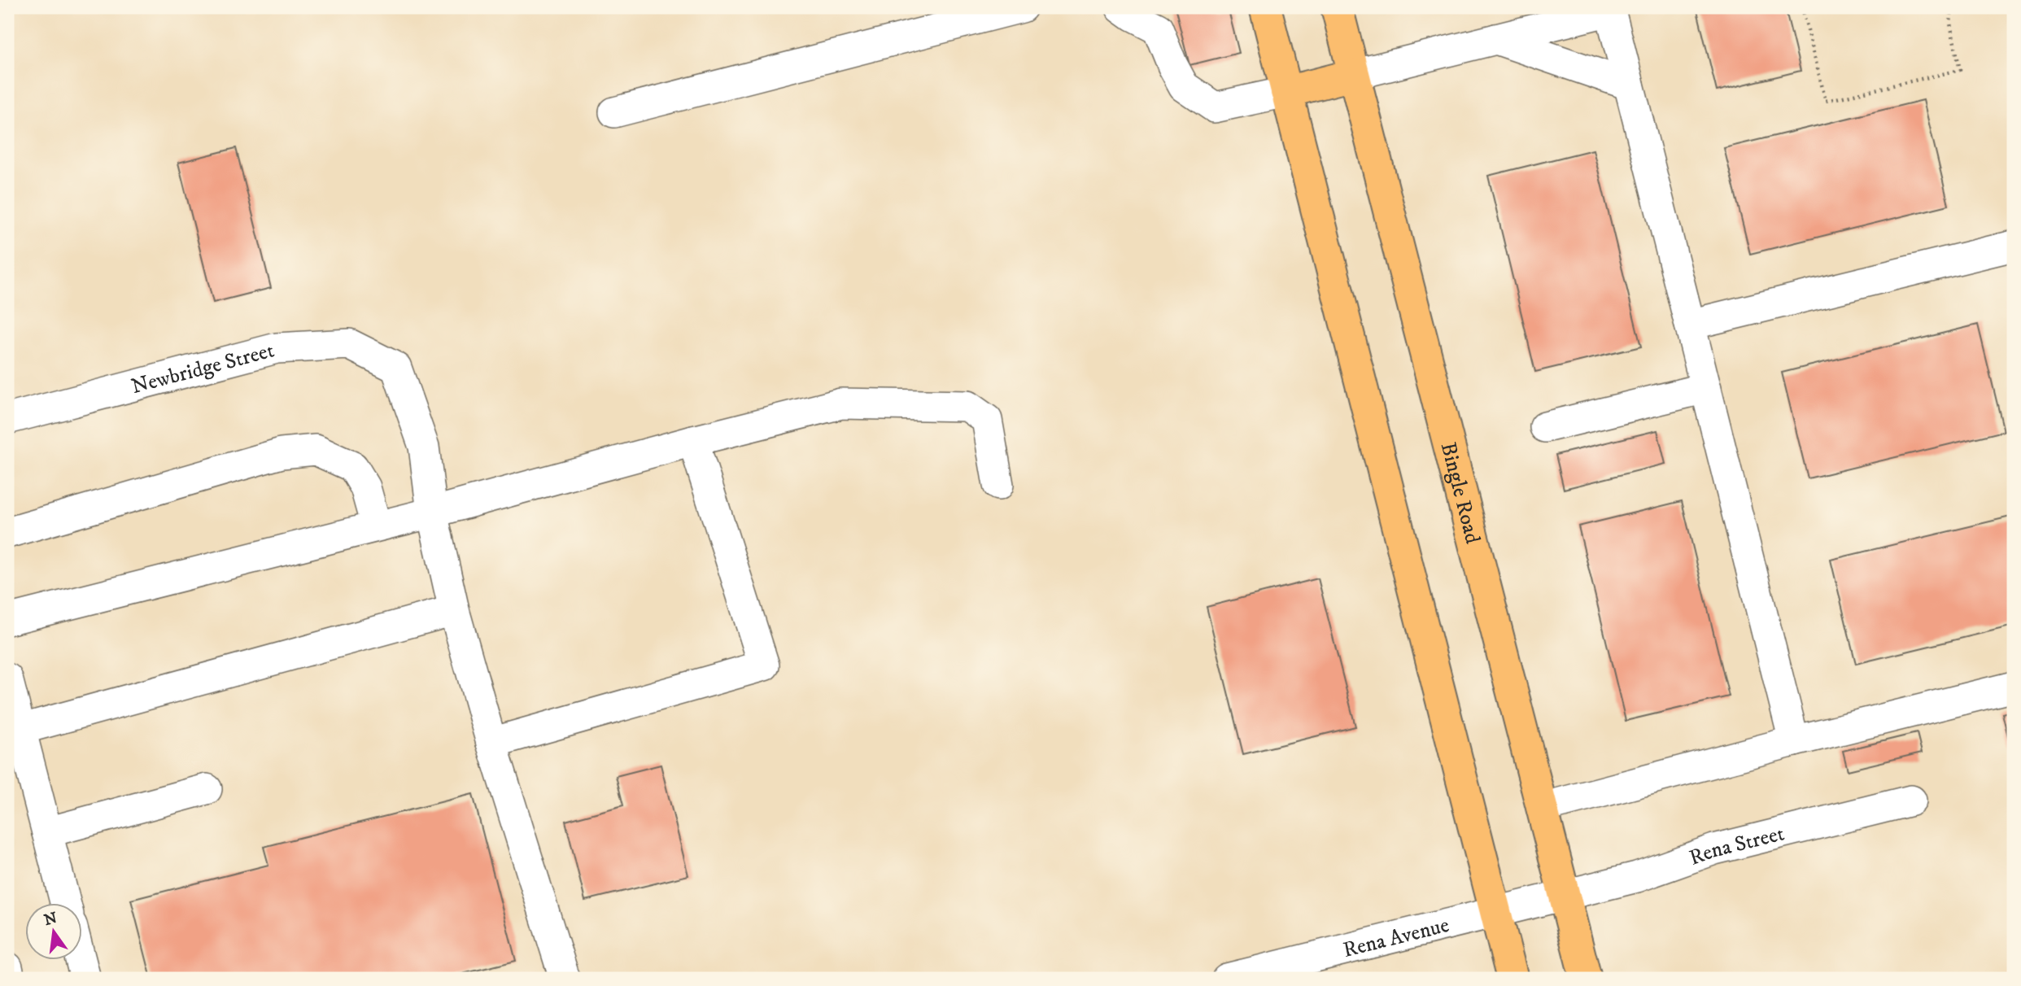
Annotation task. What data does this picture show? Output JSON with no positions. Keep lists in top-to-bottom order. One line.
{"streets":{"main road":["Bingle Road"],"street":["Newbridge Street","Rena Street","Rena Avenue"]},"crossings":[["Bingle Road","Rena Street"],["Bingle Road","Rena Avenue"],["Rena Street","Rena Avenue"]],"north":"top"}
